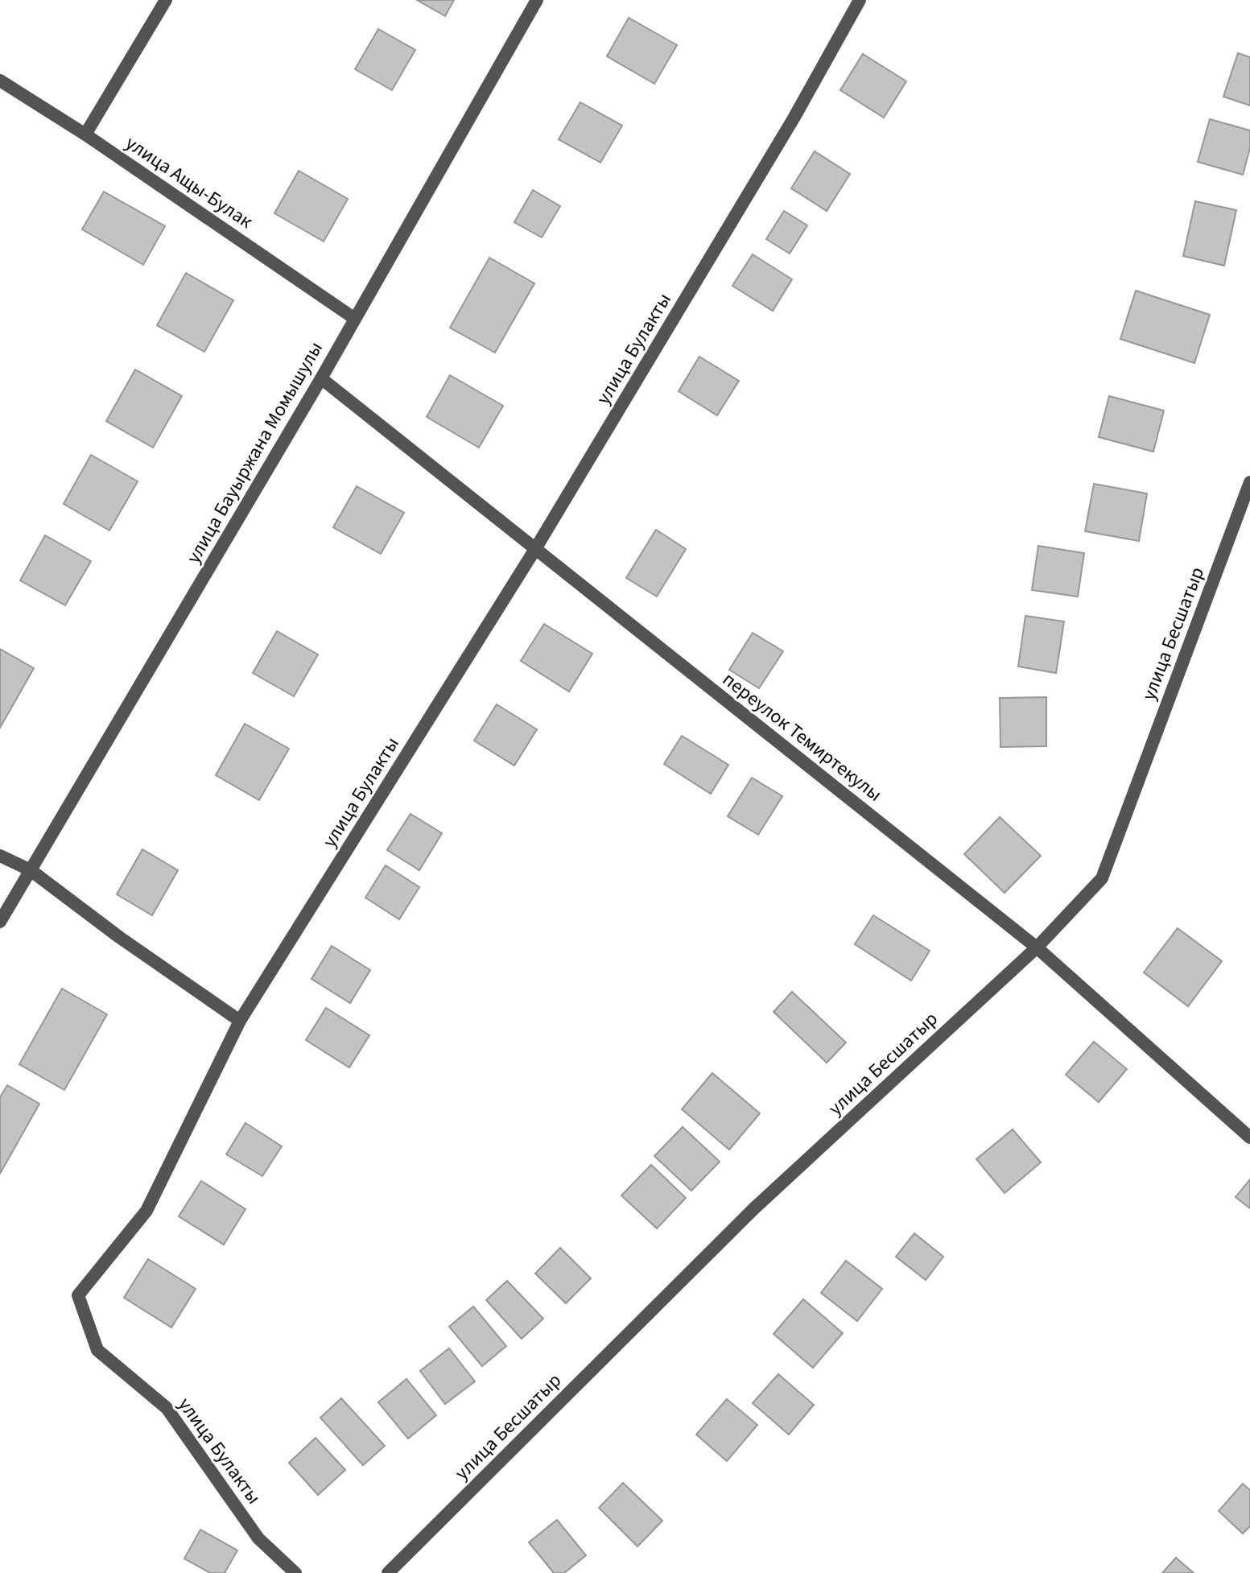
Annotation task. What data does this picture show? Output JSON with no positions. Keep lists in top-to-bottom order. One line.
{"streets":{"street":["улица Ащы-Булак","улица Булакты","улица Бауыржана Момышулы","улица Бесшатыр","переулок Темиртекулы"]},"crossings":[["улица Ащы-Булак","улица Бауыржана Момышулы"],["улица Булакты","переулок Темиртекулы"],["улица Бауыржана Момышулы","переулок Темиртекулы"],["улица Бесшатыр","переулок Темиртекулы"]]}
